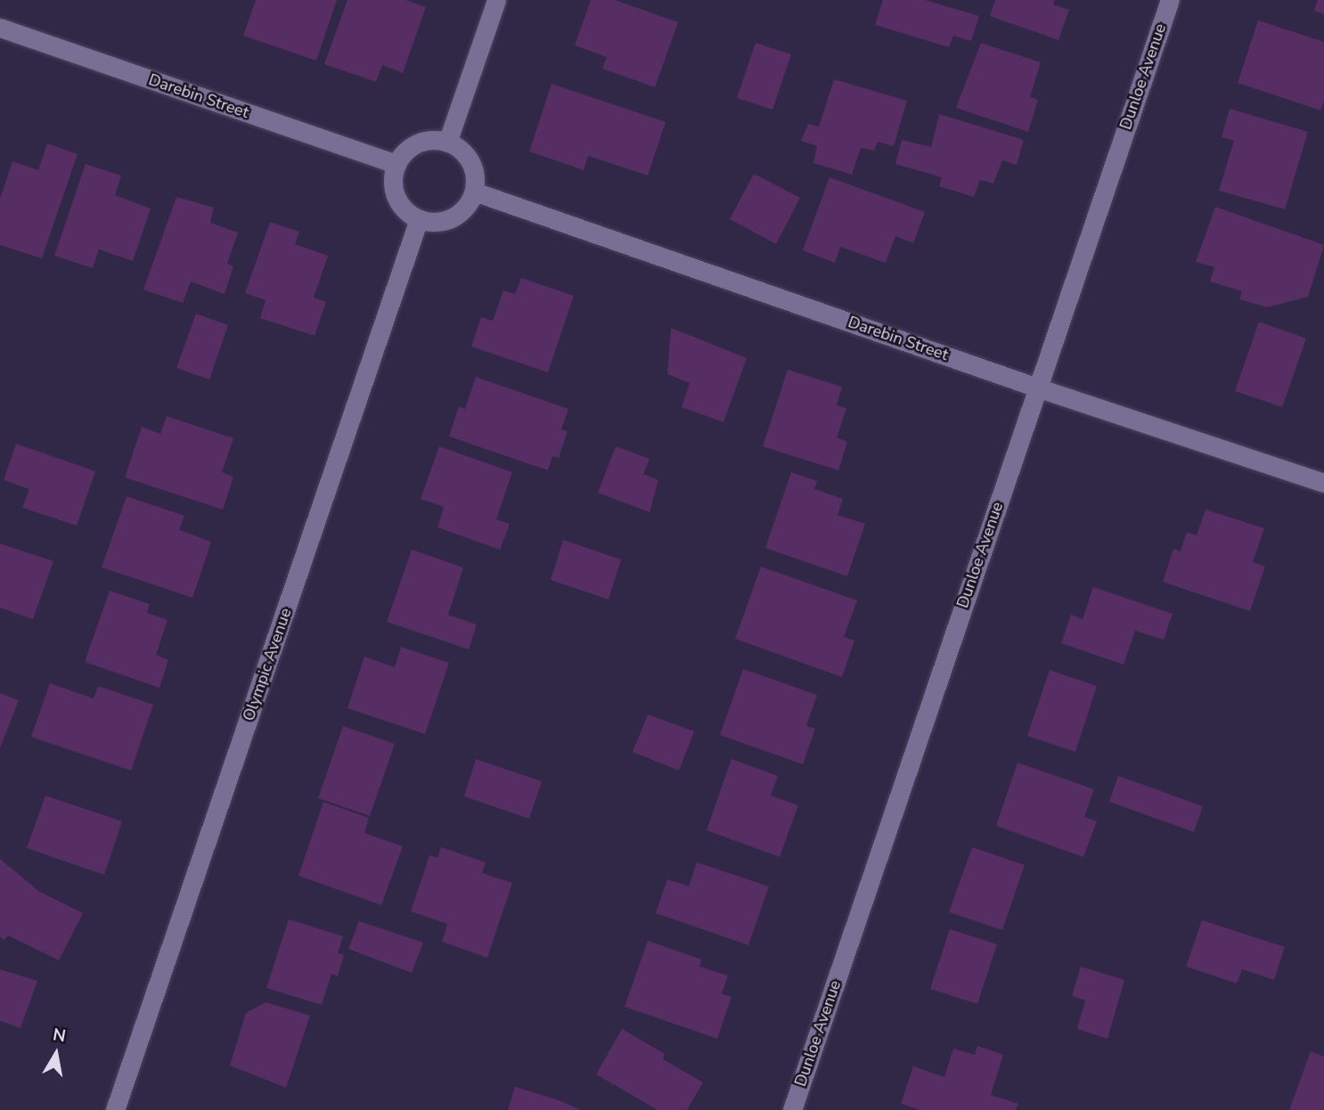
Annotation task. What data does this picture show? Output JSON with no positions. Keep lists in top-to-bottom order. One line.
{"streets":{"street":["Dunloe Avenue","Darebin Street","Olympic Avenue"]},"crossings":[["Dunloe Avenue","Darebin Street"],["Darebin Street","Olympic Avenue"]],"north":"top"}
